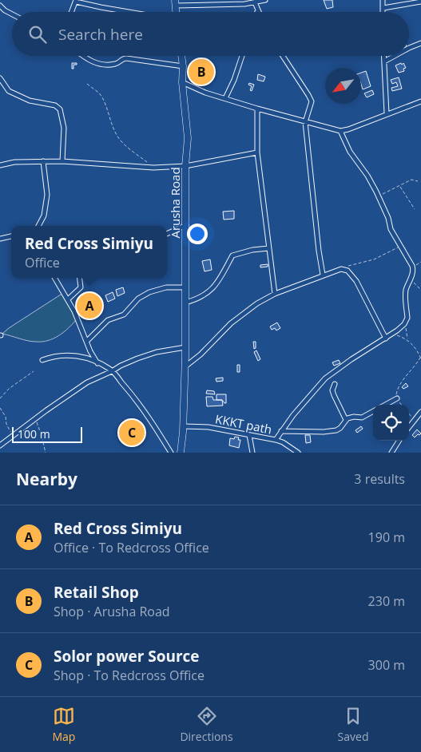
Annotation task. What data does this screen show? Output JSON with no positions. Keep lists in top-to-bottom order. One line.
{"streets":{"main road":["Arusha Road"],"street":["KKKT path"]},"crossings":[["Arusha Road","KKKT path"]],"scale_bar":"100 m","north":"bottom left","page":{"search":"Search here","pins":["B","A","C"],"popup":["Red Cross Simiyu","Office"],"scale":"100 m","heading":["Nearby","3 results"],"list":[{"mark":"A","name":"Red Cross Simiyu","note":"Office · To Redcross Office","value":"190 m"},{"mark":"B","name":"Retail Shop","note":"Shop · Arusha Road","value":"230 m"},{"mark":"C","name":"Solor power Source","note":"Shop · To Redcross Office","value":"300 m"}],"nav":["Map","Directions","Saved"]}}
